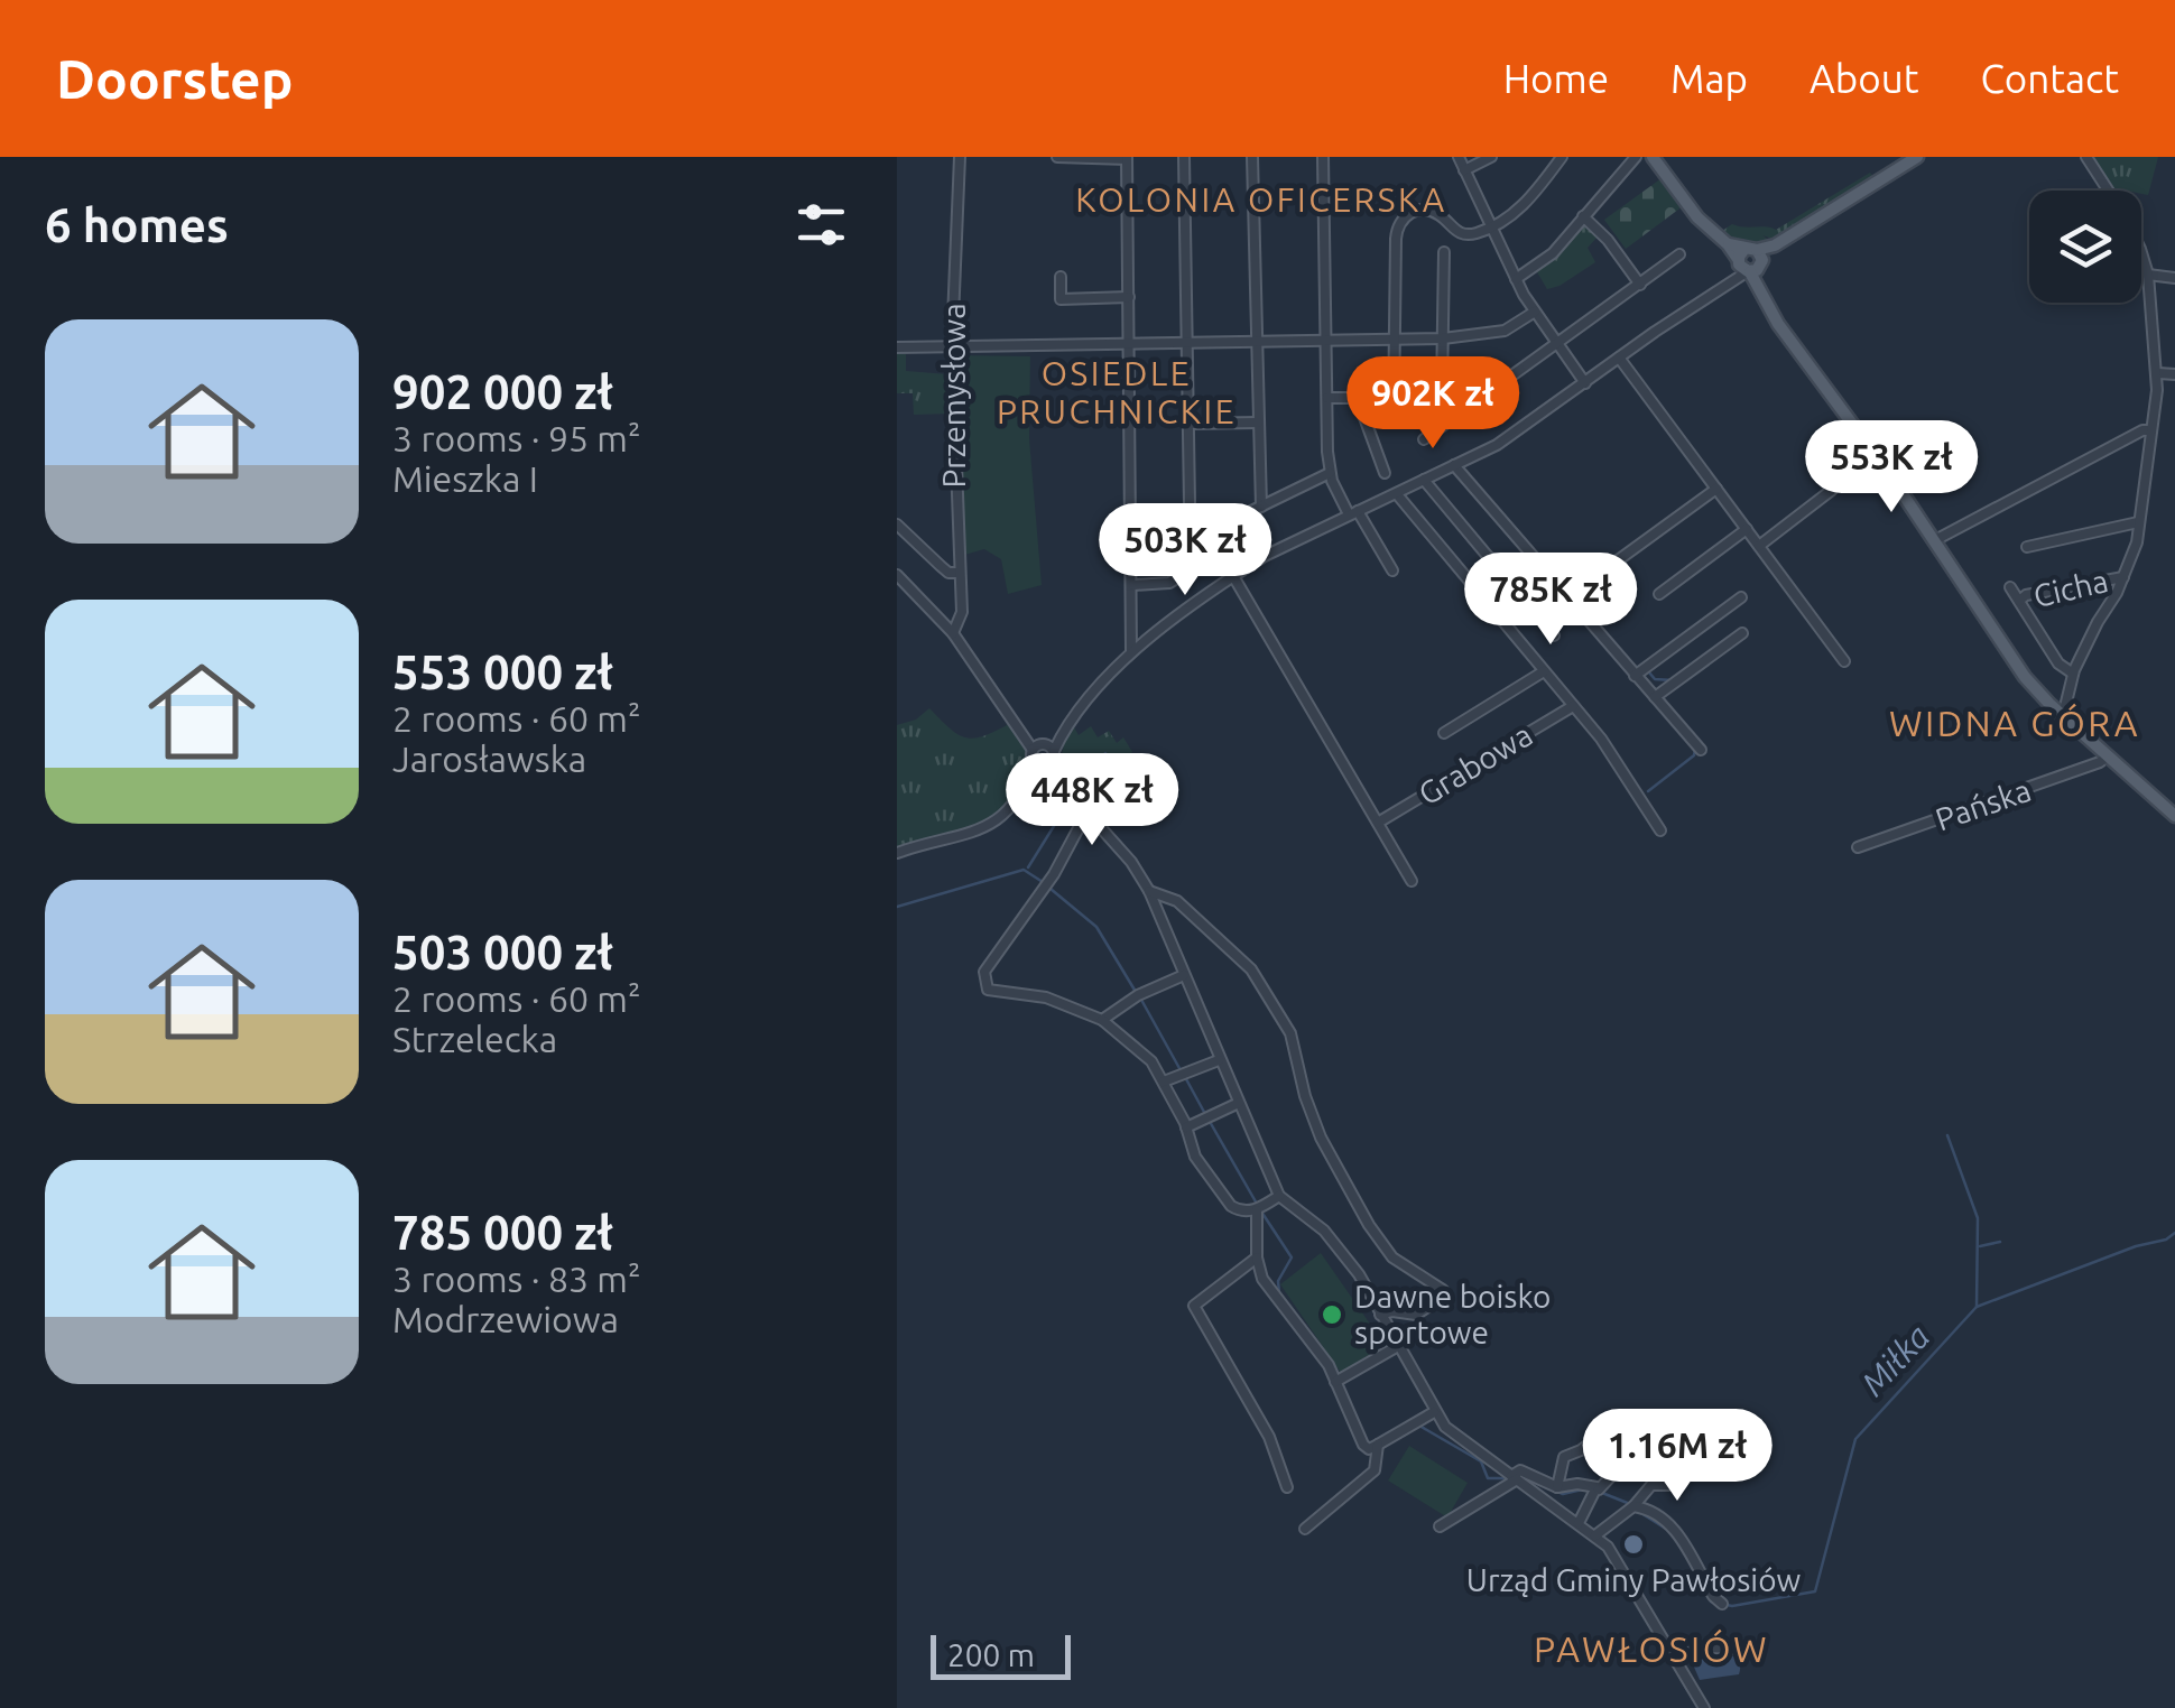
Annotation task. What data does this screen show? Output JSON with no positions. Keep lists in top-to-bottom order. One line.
{"streets":{"street":["Przemysłowa","Cicha","Grabowa","Pańska"]},"districts":["KOLONIA OFICERSKA","OSIEDLE PRUCHNICKIE","WIDNA GÓRA","PAWŁOSIÓW"],"water":["Miłka"],"places":["Dawne boisko sportowe","Urząd Gminy Pawłosiów"],"scale_bar":"200 m","page":{"header":"Doorstep","nav":["Home","Map","About","Contact"],"heading":"6 homes","list":[{"name":"902 000 zł","note":"3 rooms · 95 m² · Mieszka I"},{"name":"553 000 zł","note":"2 rooms · 60 m² · Jarosławska"},{"name":"503 000 zł","note":"2 rooms · 60 m² · Strzelecka"},{"name":"785 000 zł","note":"3 rooms · 83 m² · Modrzewiowa"}],"price":["902K zł","553K zł","503K zł","785K zł","448K zł","1.16M zł"],"scale":"200 m"}}
